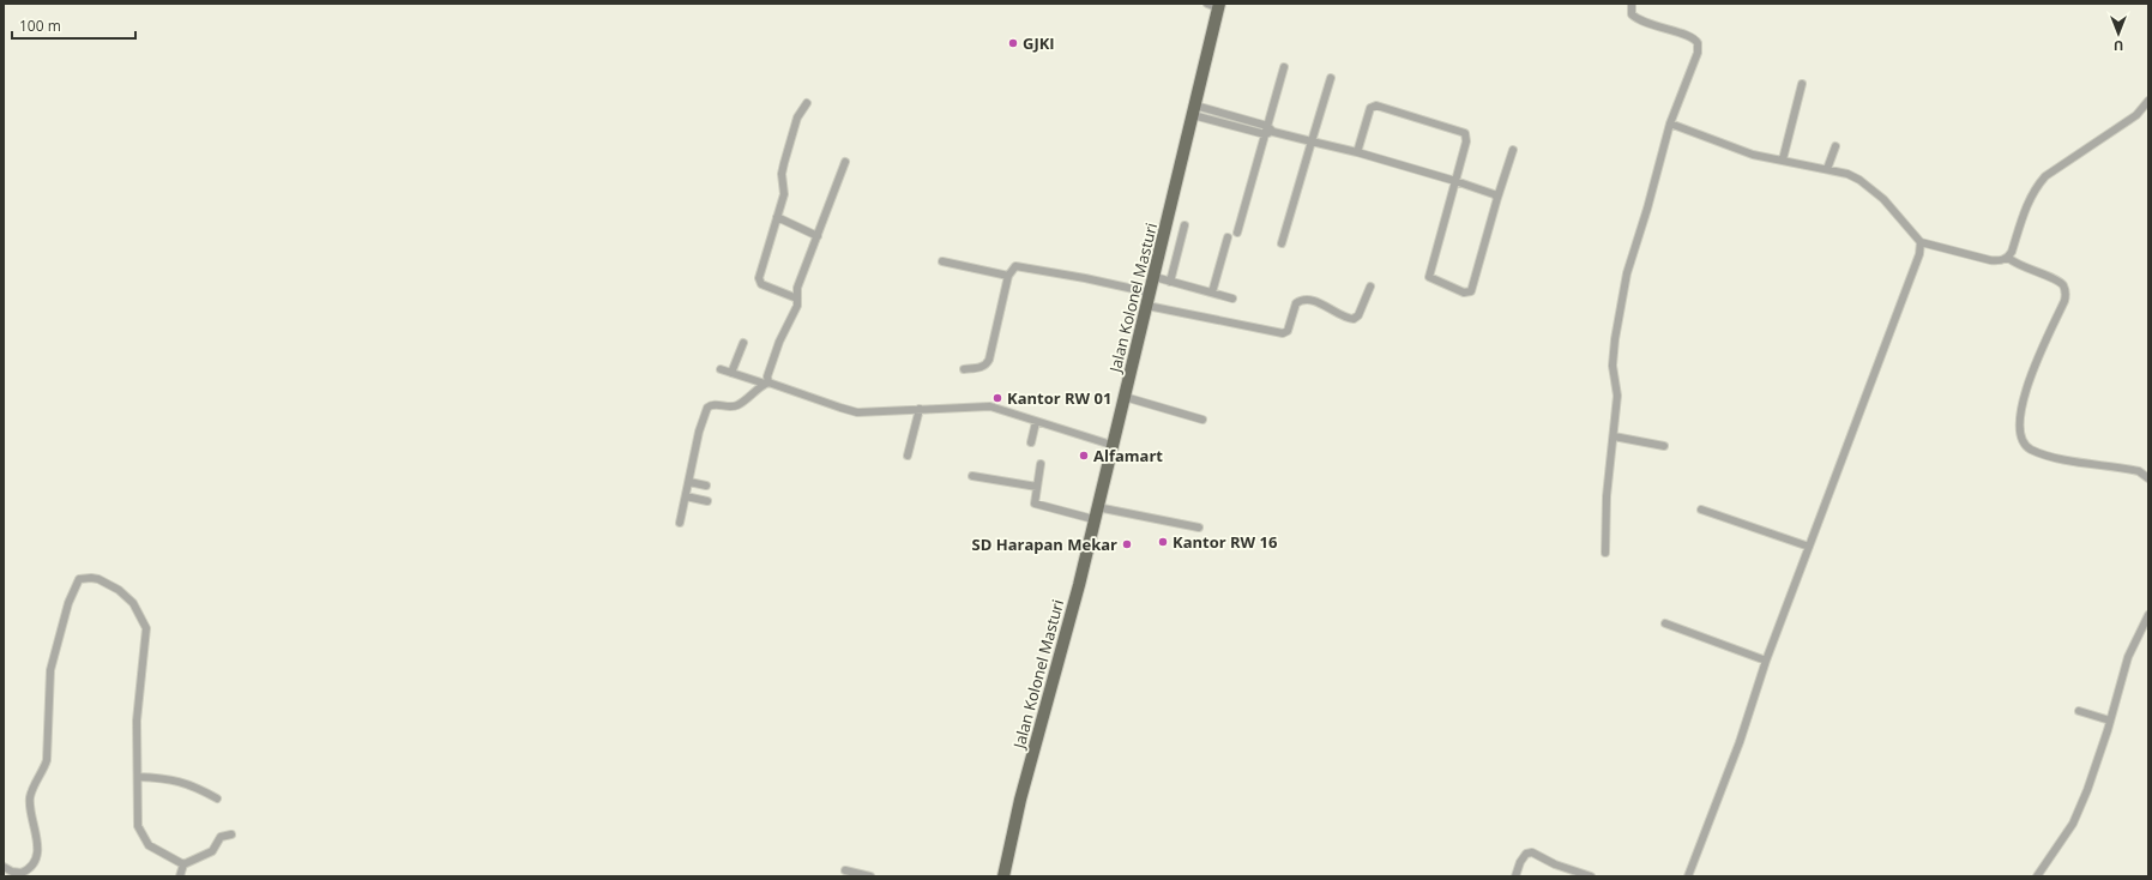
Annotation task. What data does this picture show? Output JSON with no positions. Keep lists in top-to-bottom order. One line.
{"streets":{"main road":["Jalan Kolonel Masturi"]},"places":["GJKI","Kantor RW 01","Alfamart","Kantor RW 16","SD Harapan Mekar"],"scale_bar":"100 m","north":"bottom"}
